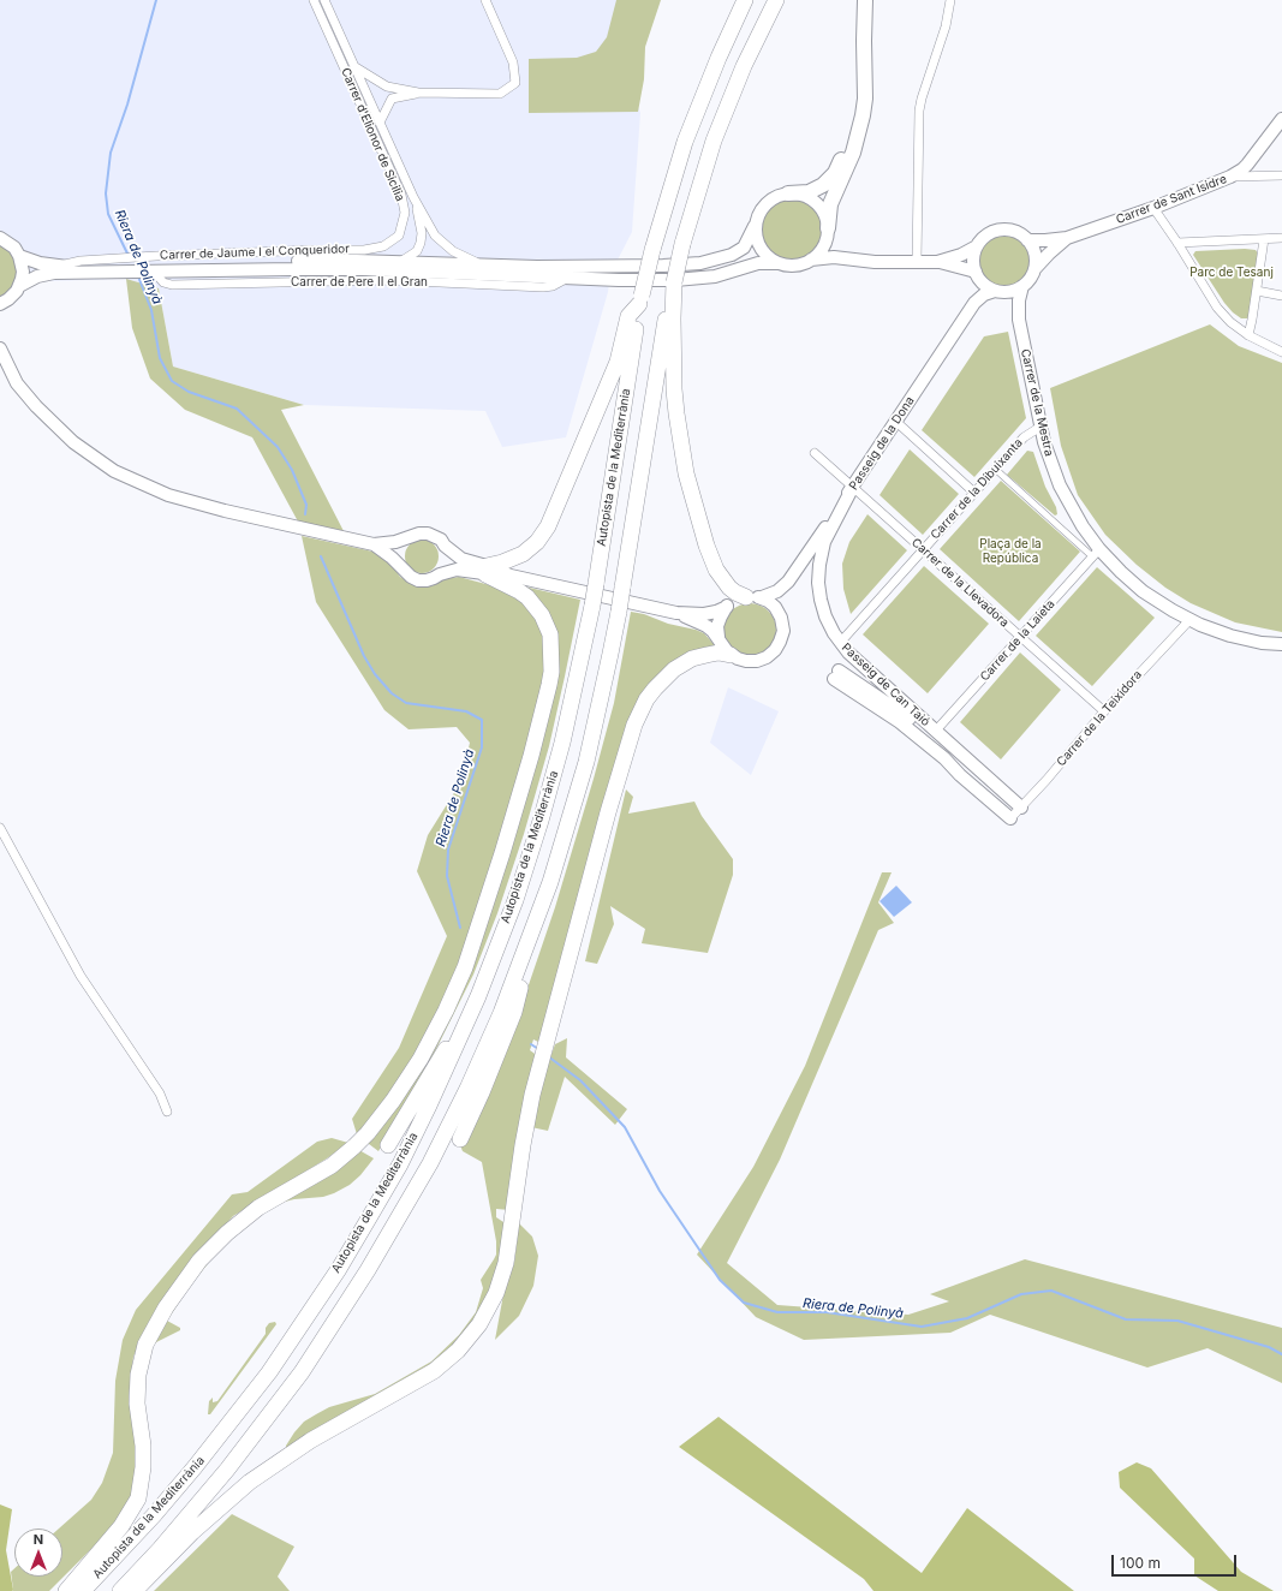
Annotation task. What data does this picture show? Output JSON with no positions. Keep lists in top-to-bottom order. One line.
{"streets":{"highway":["Autopista de la Mediterrània"],"main road":["Carrer de Sant Isidre","Carrer de la Mestra","Passeig de la Dona","Passeig de Can Taió"],"street":["Carrer d'Elionor de Sicilia","Carrer de Jaume I el Conqueridor","Carrer de la Dibuixanta","Carrer de la Llevadora","Carrer de la Laieta","Carrer de la Teixidora"]},"crossings":[["Carrer d'Elionor de Sicilia","Carrer de Jaume I el Conqueridor"],["Carrer de Sant Isidre","Carrer de la Mestra"],["Carrer de Sant Isidre","Passeig de la Dona"],["Carrer de la Mestra","Passeig de la Dona"],["Carrer de la Mestra","Carrer de la Dibuixanta"],["Carrer de la Mestra","Carrer de la Laieta"],["Carrer de la Mestra","Carrer de la Teixidora"],["Passeig de la Dona","Carrer de la Llevadora"],["Passeig de la Dona","Passeig de Can Taió"],["Carrer de la Dibuixanta","Carrer de la Llevadora"],["Carrer de la Dibuixanta","Passeig de Can Taió"],["Carrer de la Llevadora","Carrer de la Laieta"],["Carrer de la Llevadora","Passeig de Can Taió"],["Carrer de la Llevadora","Carrer de la Teixidora"],["Carrer de la Laieta","Passeig de Can Taió"],["Passeig de Can Taió","Carrer de la Teixidora"]],"water":["Riera de Polinyà"],"parks":["Parc de Tesanj","Plaça de la República"],"scale_bar":"100 m","north":"top"}
